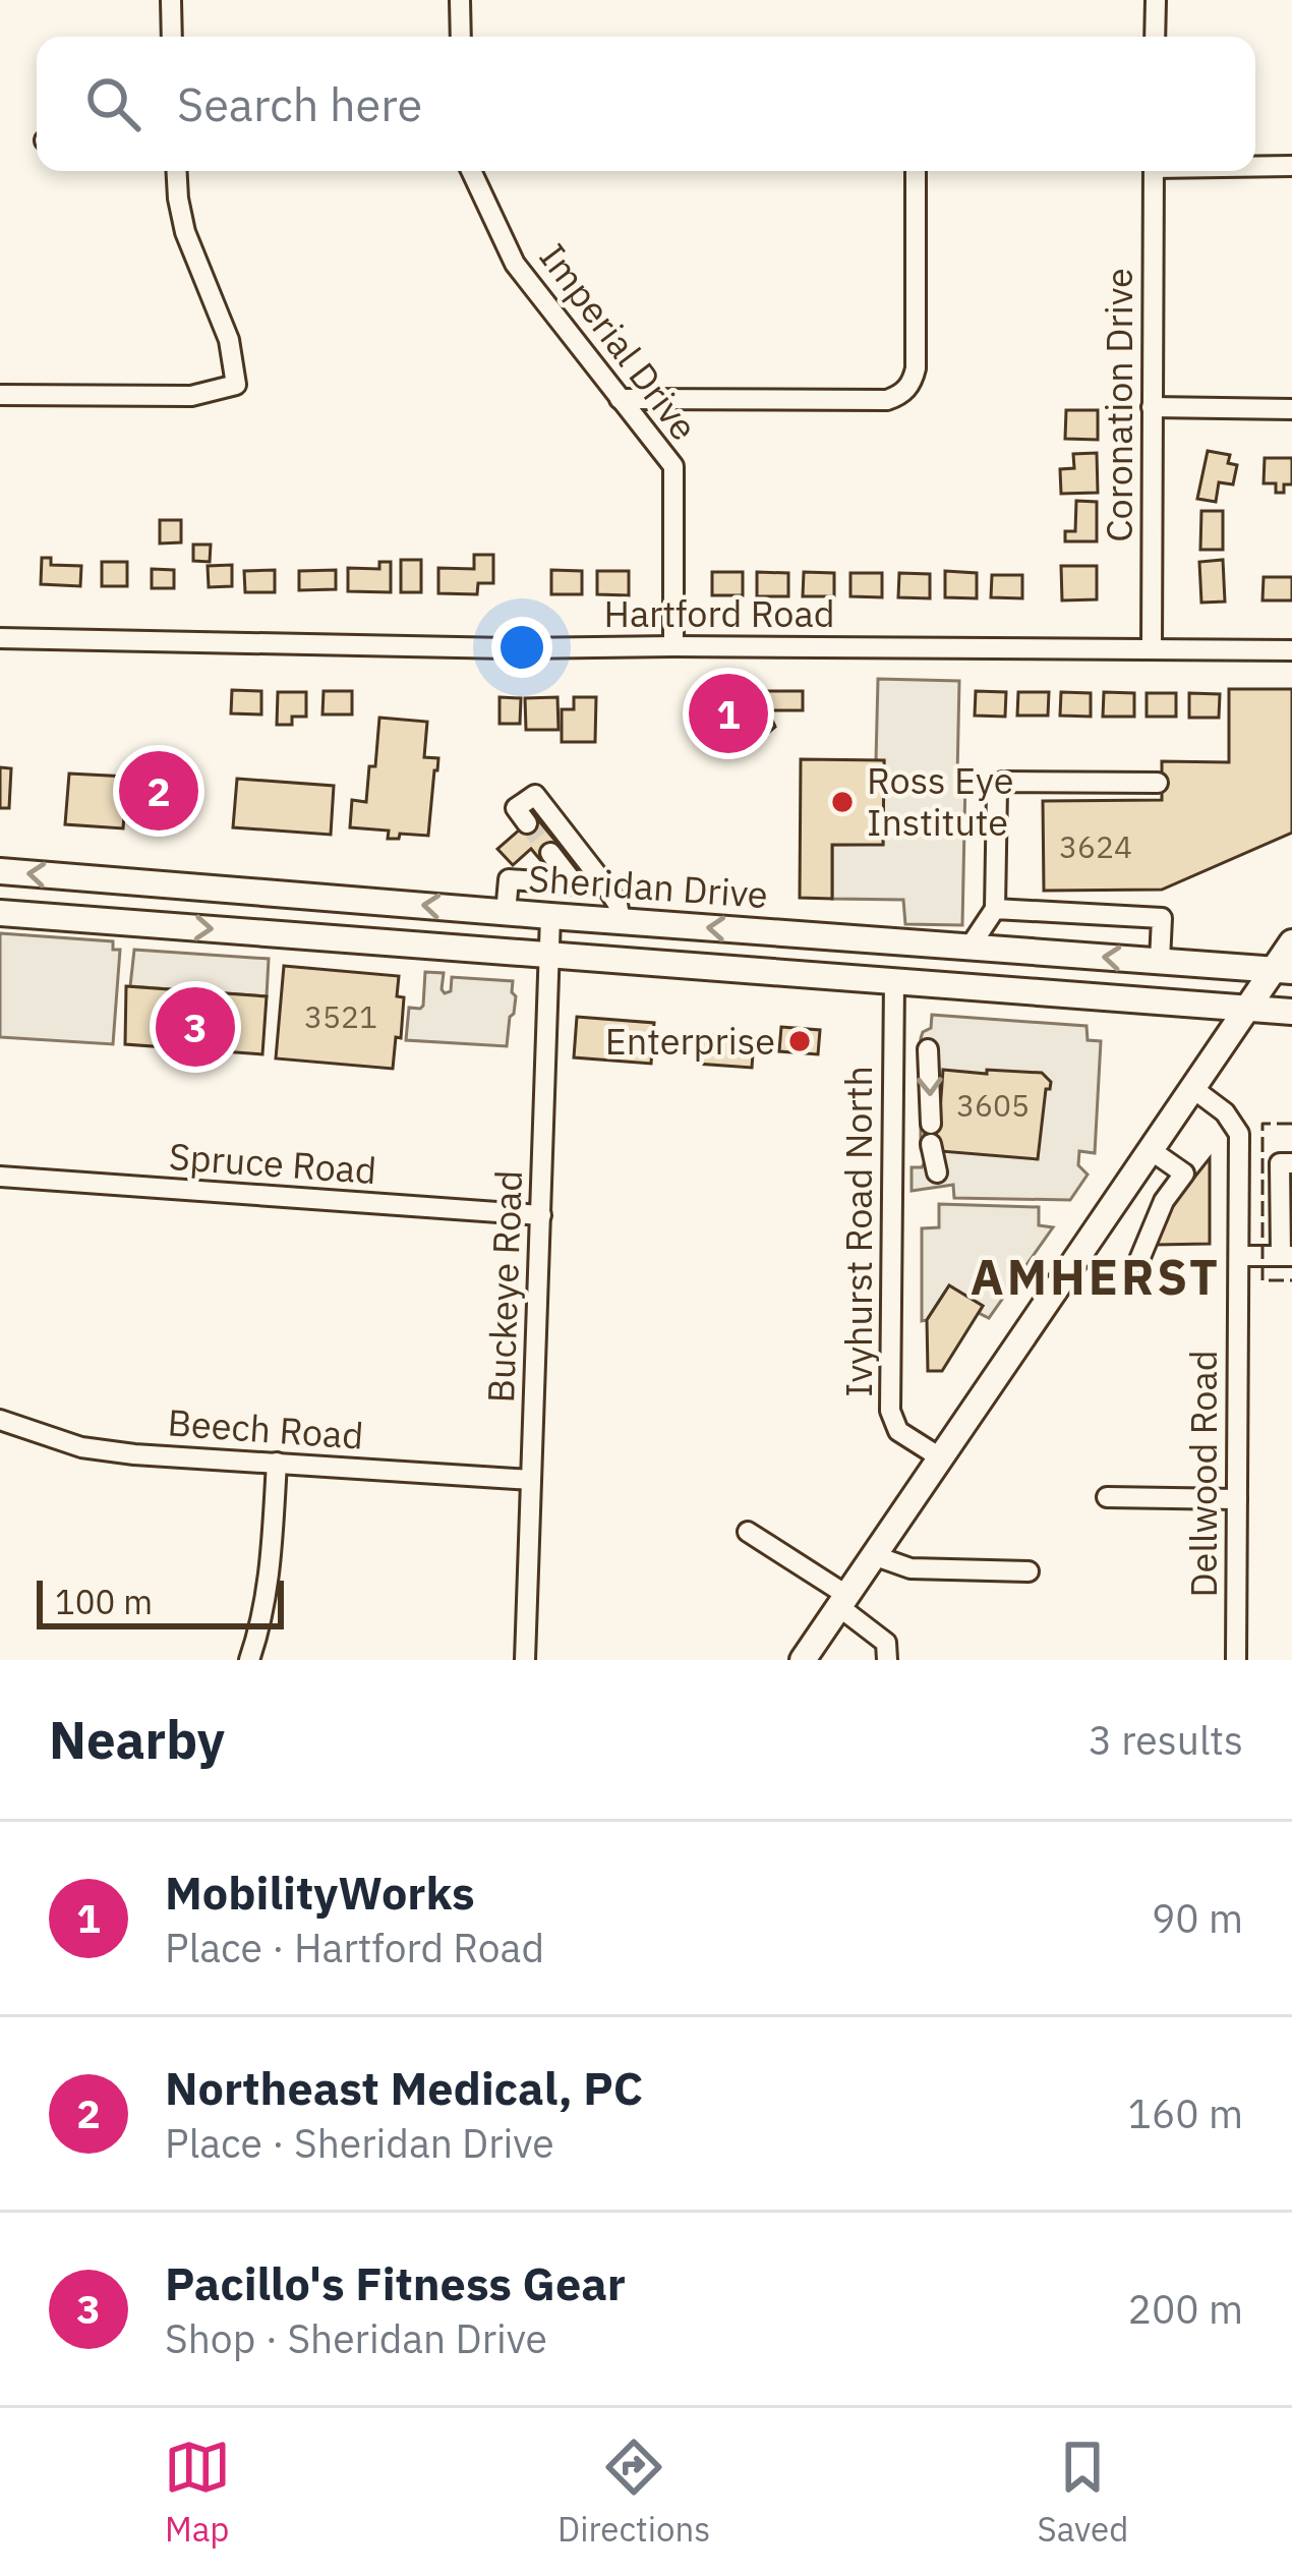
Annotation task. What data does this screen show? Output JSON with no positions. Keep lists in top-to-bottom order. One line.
{"streets":{"main road":["Sheridan Drive"],"street":["Imperial Drive","Coronation Drive","Hartford Road","Spruce Road","Ivyhurst Road North","Buckeye Road","Beech Road","Dellwood Road"]},"crossings":[["Imperial Drive","Hartford Road"],["Coronation Drive","Hartford Road"],["Sheridan Drive","Ivyhurst Road North"],["Sheridan Drive","Buckeye Road"],["Spruce Road","Buckeye Road"],["Buckeye Road","Beech Road"]],"districts":["AMHERST"],"places":["Ross Eye Institute","Enterprise"],"house_numbers":["3624","3521","3605"],"scale_bar":"100 m","page":{"search":"Search here","pins":["1","2","3"],"scale":"100 m","heading":["Nearby","3 results"],"list":[{"mark":"1","name":"MobilityWorks","note":"Place · Hartford Road","value":"90 m"},{"mark":"2","name":"Northeast Medical, PC","note":"Place · Sheridan Drive","value":"160 m"},{"mark":"3","name":"Pacillo's Fitness Gear","note":"Shop · Sheridan Drive","value":"200 m"}],"nav":["Map","Directions","Saved"]}}
